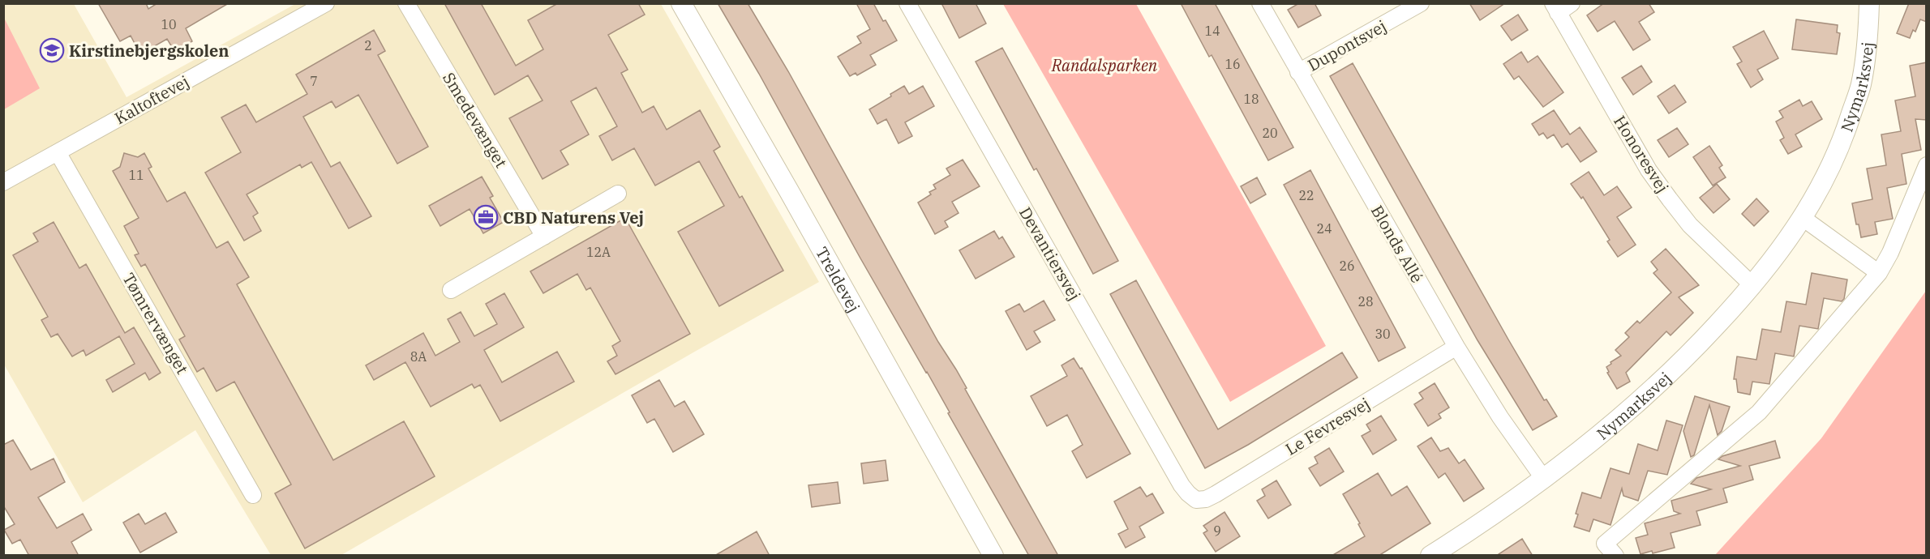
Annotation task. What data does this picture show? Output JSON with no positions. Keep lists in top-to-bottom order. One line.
{"streets":{"street":["Dupontsvej","Nymarksvej","Kaltoftevej","Smedevænget","Honoresvej","Blonds Allé","Devantiersvej","Treldevej","Tømrervænget","Le Fevresvej"]},"crossings":[["Dupontsvej","Blonds Allé"],["Nymarksvej","Honoresvej"],["Nymarksvej","Blonds Allé"],["Kaltoftevej","Tømrervænget"],["Blonds Allé","Le Fevresvej"],["Devantiersvej","Le Fevresvej"]],"parks":["Randalsparken"],"places":{"school or university":["Kirstinebjergskolen"],"office":["CBD Naturens Vej"]},"house_numbers":["10","14","2","16","7","18","20","11","22","24","12A","26","28","30","8A","9"]}
